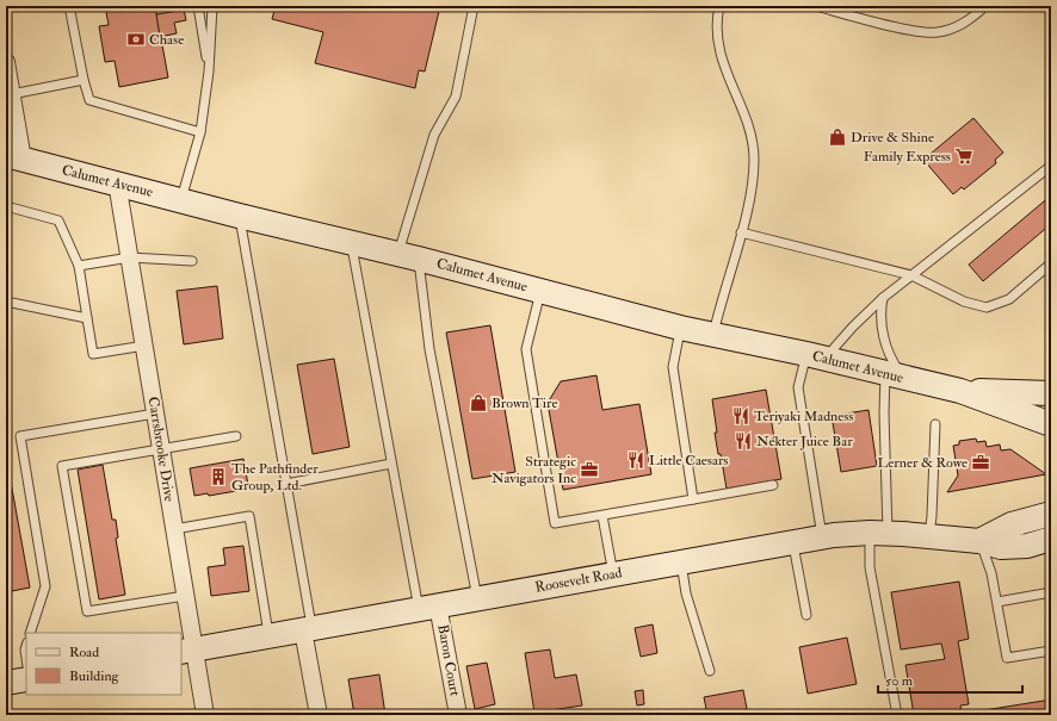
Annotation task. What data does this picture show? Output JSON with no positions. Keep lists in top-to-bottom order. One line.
{"streets":{"main road":["Calumet Avenue","Roosevelt Road"],"street":["Carrsbrooke Drive","Baron Court"]},"crossings":[["Calumet Avenue","Carrsbrooke Drive"],["Carrsbrooke Drive","Roosevelt Road"],["Roosevelt Road","Baron Court"]],"places":{"bank":["Chase"],"shop":["Drive & Shine","Brown Tire"],"supermarket":["Family Express"],"restaurant":["Teriyaki Madness","Nékter Juice Bar","Little Caesars"],"office":["Lerner & Rowe","Strategic Navigators Inc"],"building":["The Pathfinder Group, Ltd."]},"legend":["Road","Building"],"scale_bar":"50 m"}
